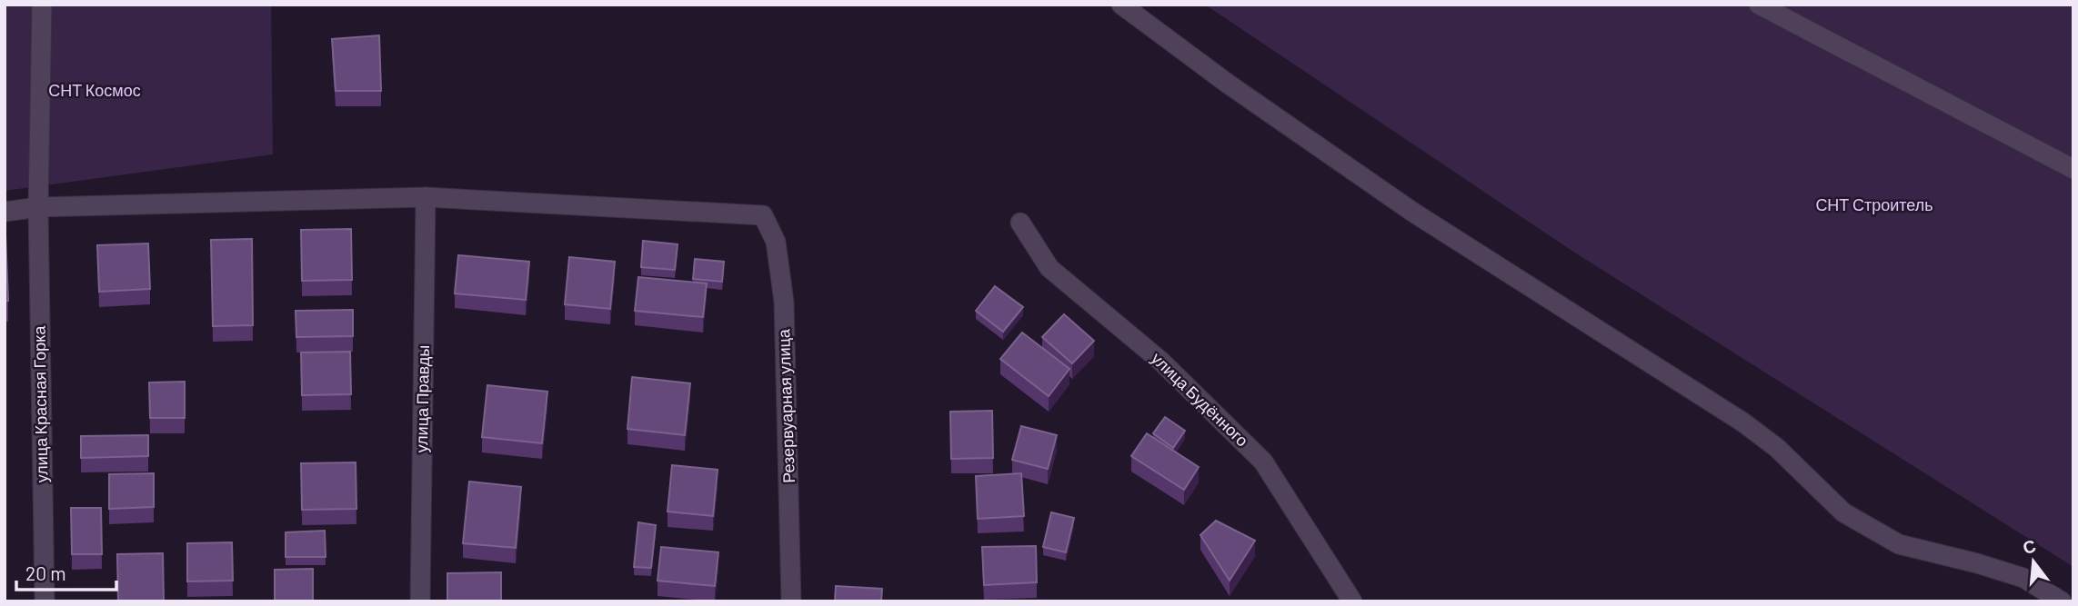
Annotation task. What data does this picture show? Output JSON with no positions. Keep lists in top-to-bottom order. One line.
{"streets":{"street":["улица Правды","улица Будённого","улица Красная Горка","Резервуарная улица"]},"crossings":[["улица Правды","Резервуарная улица"]],"parks":["СНТ Космос","СНТ Строитель"],"scale_bar":"20 m","north":"top"}
